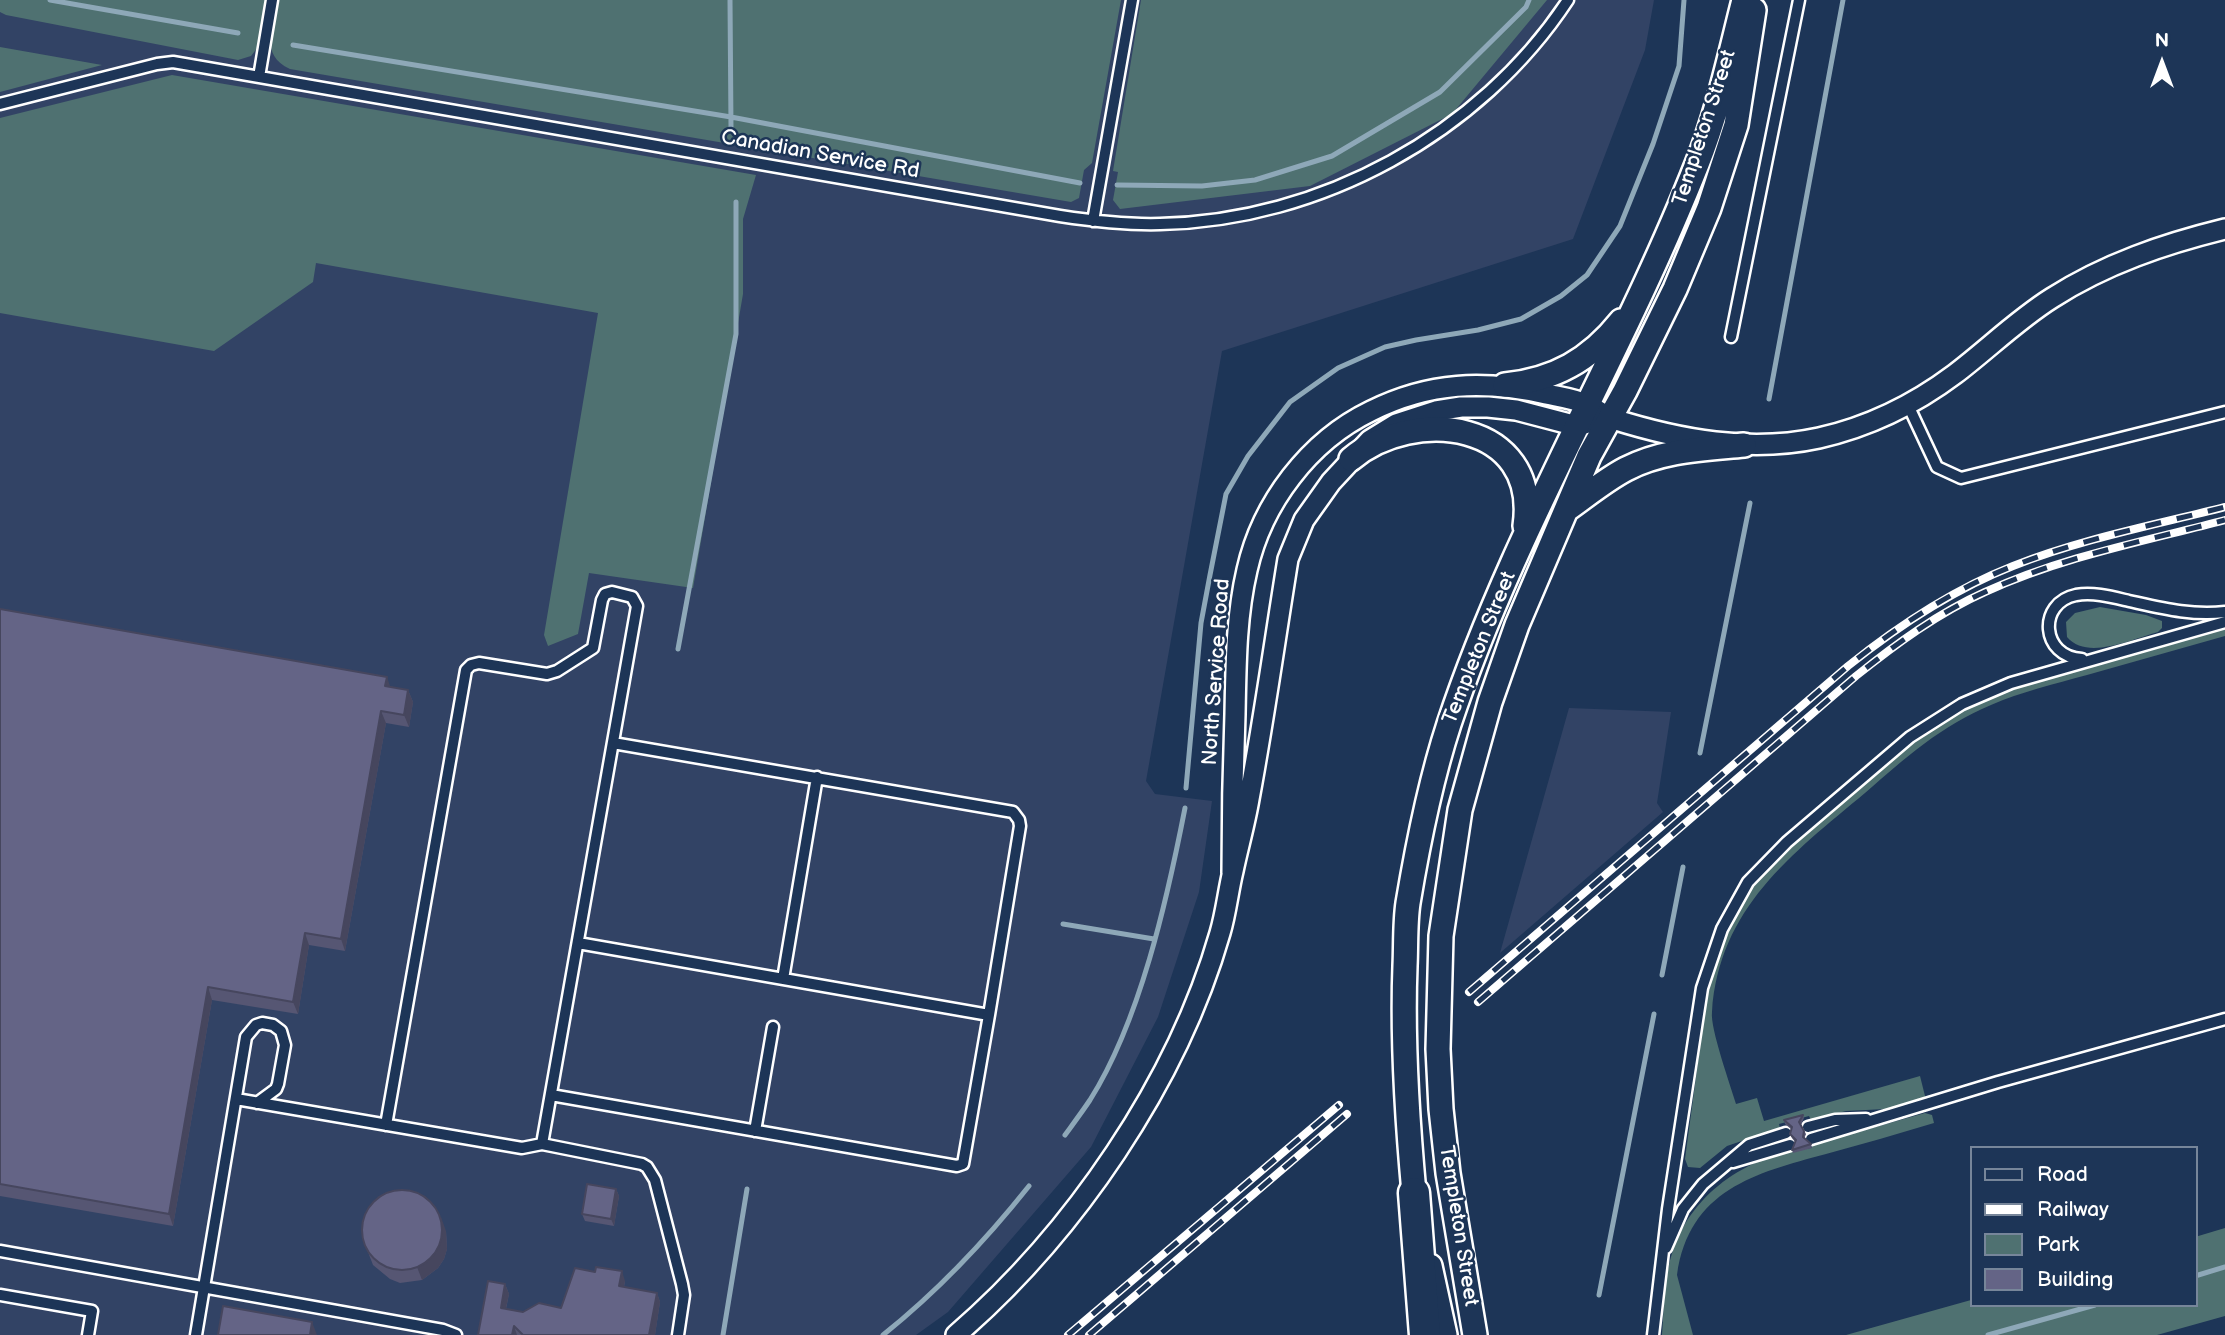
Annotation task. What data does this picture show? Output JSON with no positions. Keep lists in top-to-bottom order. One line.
{"streets":{"street":["Templeton Street","North Service Road"],"lane":["Canadian Service Rd"]},"crossings":[["Templeton Street","North Service Road"]],"legend":["Road","Railway","Park","Building"],"north":"top"}
